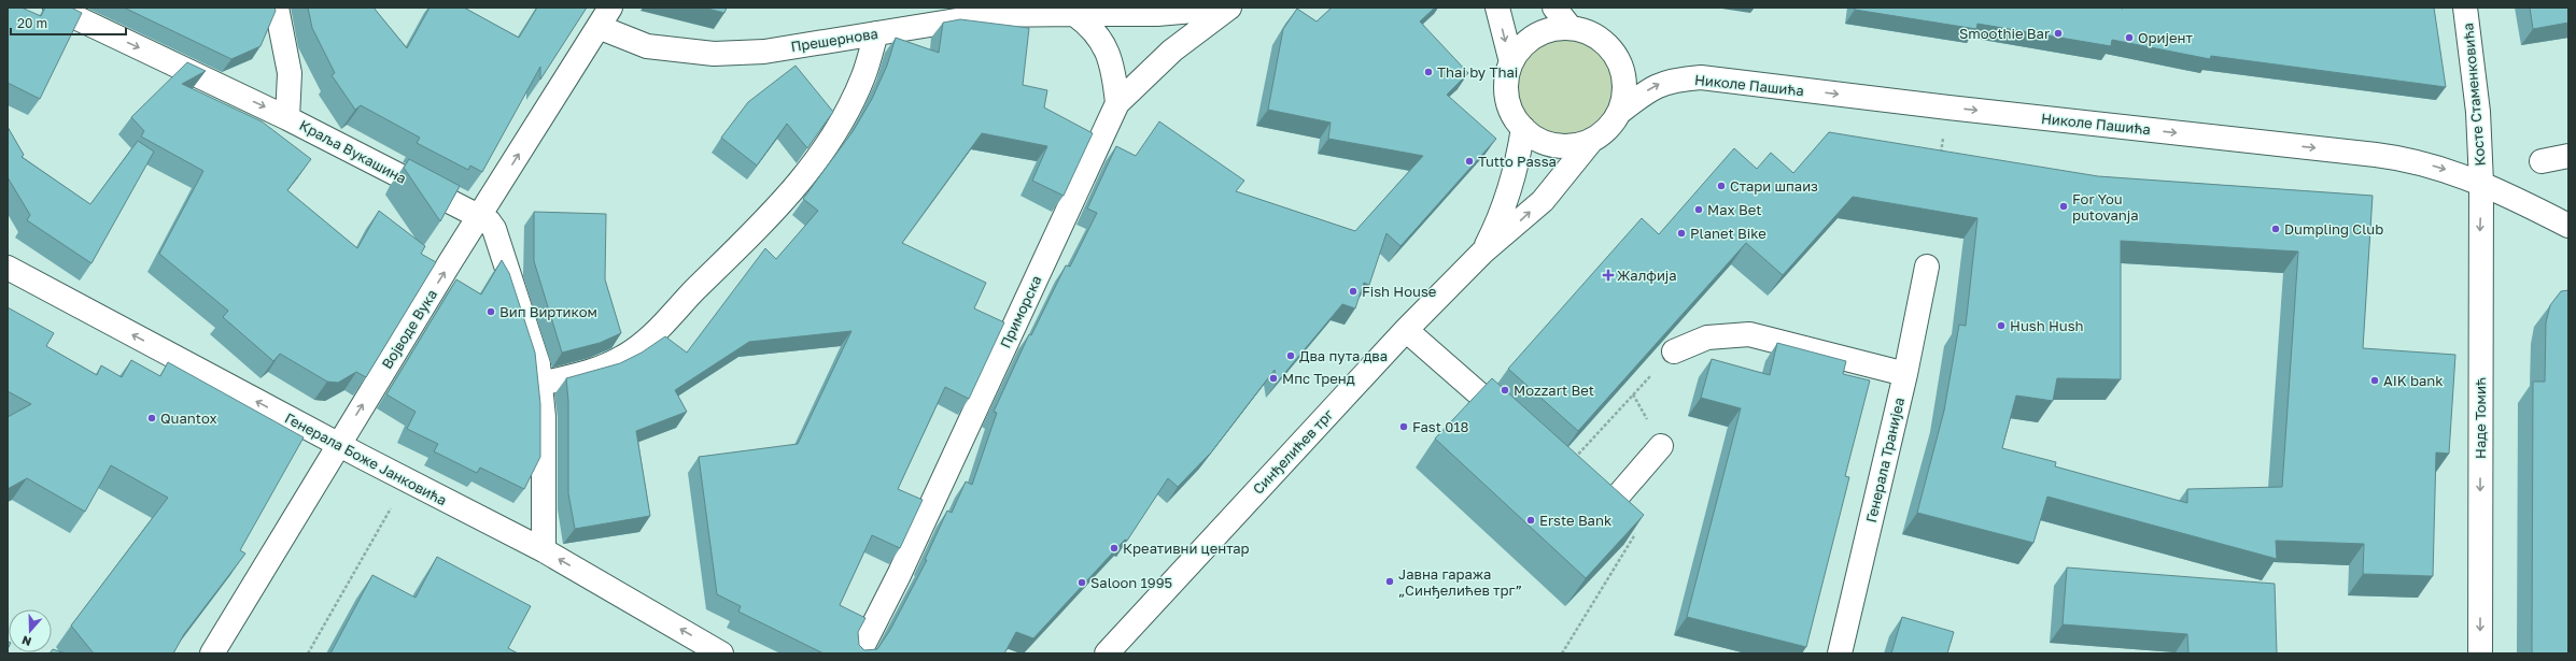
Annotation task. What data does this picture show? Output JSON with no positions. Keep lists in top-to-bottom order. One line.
{"streets":{"street":["Прешернова","Николе Пашића","Косте Стаменковића","Краља Вукашина","Приморска","Војводе Вука","Наде Томић","Синђелићев трг","Генерала Боже Јанковића","Генерала Транијеа"]},"crossings":[["Прешернова","Приморска"],["Прешернова","Војводе Вука"],["Николе Пашића","Косте Стаменковића"],["Николе Пашића","Наде Томић"],["Николе Пашића","Синђелићев трг"],["Косте Стаменковића","Наде Томић"],["Краља Вукашина","Војводе Вука"],["Краља Вукашина","Генерала Боже Јанковића"],["Војводе Вука","Генерала Боже Јанковића"]],"one_way":["Николе Пашића","Војводе Вука","Наде Томић","Генерала Боже Јанковића"],"places":{"other":["Smoothie Bar","Оријент","Thai by Thai","Tutto Passa","Стари шпаиз","For You putovanja","Max Bet","Dumpling Club","Planet Bike","Fish House","Вип Виртиком","Hush Hush","Два пута два","Мпс Тренд","AIK bank","Mozzart Bet","Quantox","Fast 018","Erste Bank","Креативни центар","Јавна гаража „Синђелићев трг”","Saloon 1995"],"health":["Жалфија"]},"scale_bar":"20 m","north":"bottom"}
